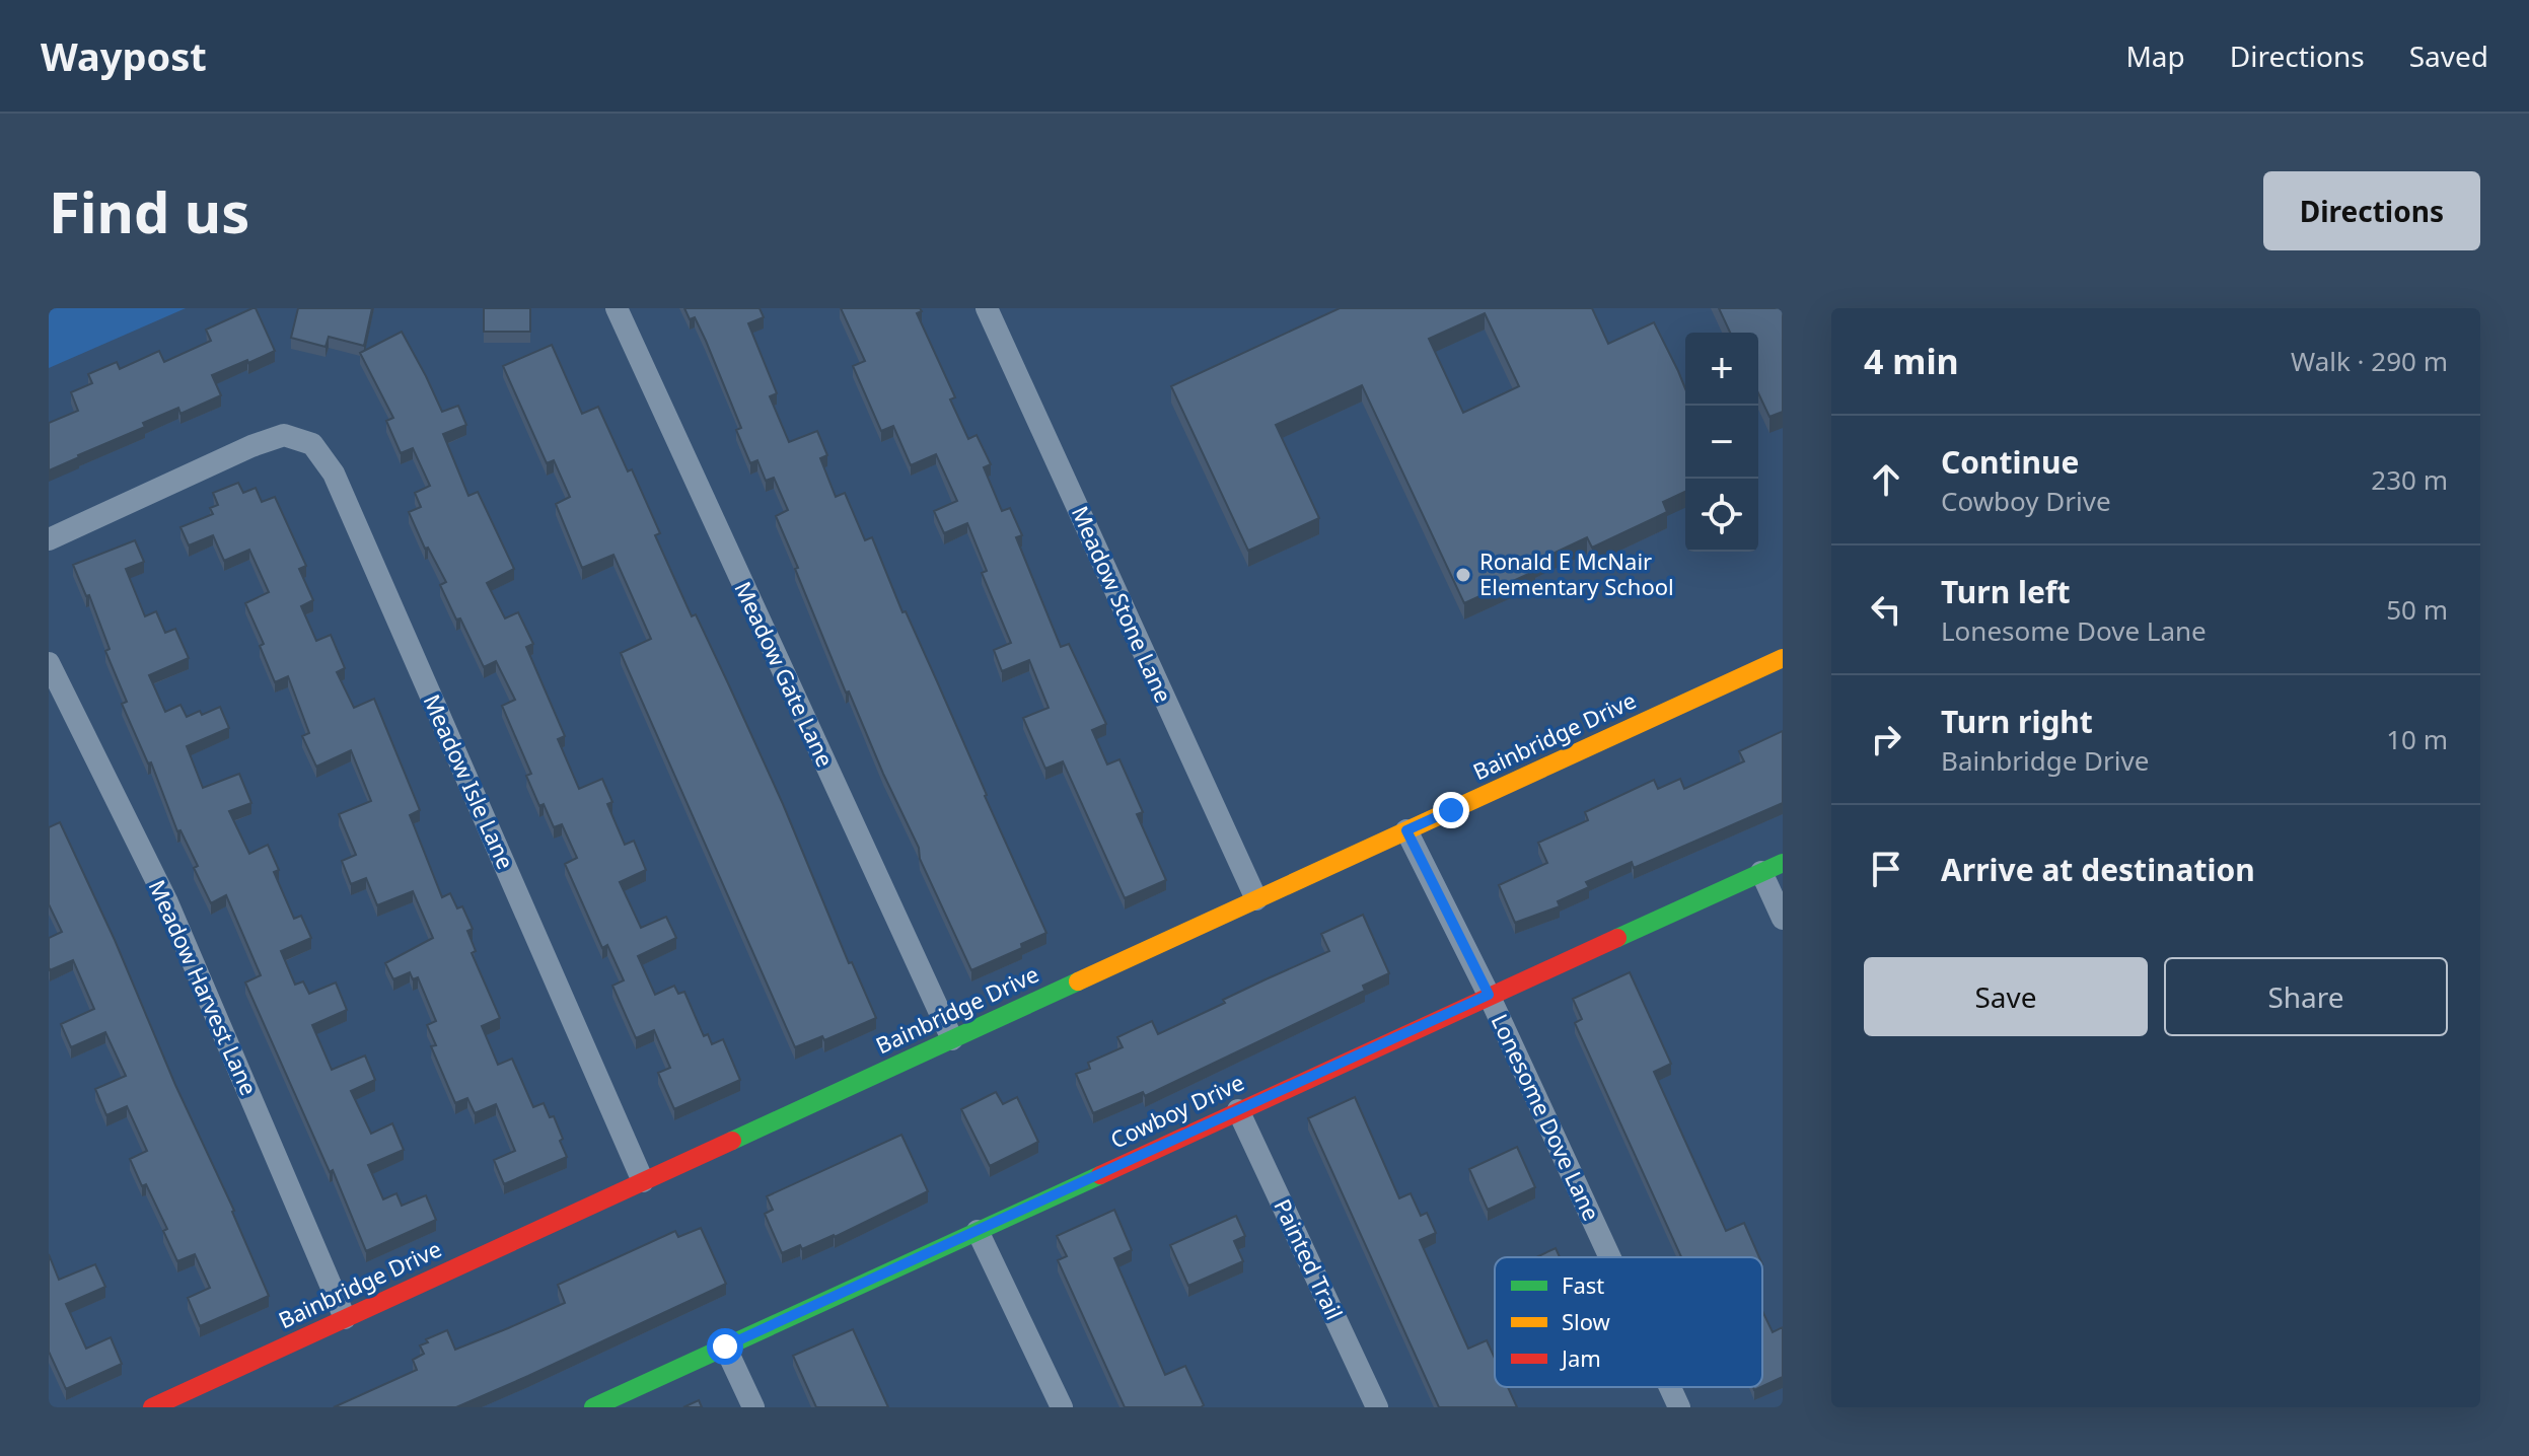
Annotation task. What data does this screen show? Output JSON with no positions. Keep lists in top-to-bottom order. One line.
{"streets":{"street":["Meadow Stone Lane","Meadow Gate Lane","Bainbridge Drive","Meadow Isle Lane","Meadow Harvest Lane","Cowboy Drive","Lonesome Dove Lane","Painted Trail"]},"crossings":[["Meadow Stone Lane","Bainbridge Drive"],["Meadow Gate Lane","Bainbridge Drive"],["Bainbridge Drive","Meadow Isle Lane"],["Bainbridge Drive","Meadow Harvest Lane"],["Bainbridge Drive","Lonesome Dove Lane"],["Cowboy Drive","Lonesome Dove Lane"],["Cowboy Drive","Painted Trail"]],"places":["Ronald E McNair Elementary School"],"legend":["Fast","Slow","Jam"],"page":{"header":"Waypost","nav":["Map","Directions","Saved"],"buttons":["Directions",["Save","Share"]],"title":"Find us","heading":["4 min","Walk · 290 m"],"map_buttons":["+","−"],"list":[["Continue","Cowboy Drive","230 m"],["Turn left","Lonesome Dove Lane","50 m"],["Turn right","Bainbridge Drive","10 m"],"Arrive at destination"]}}
